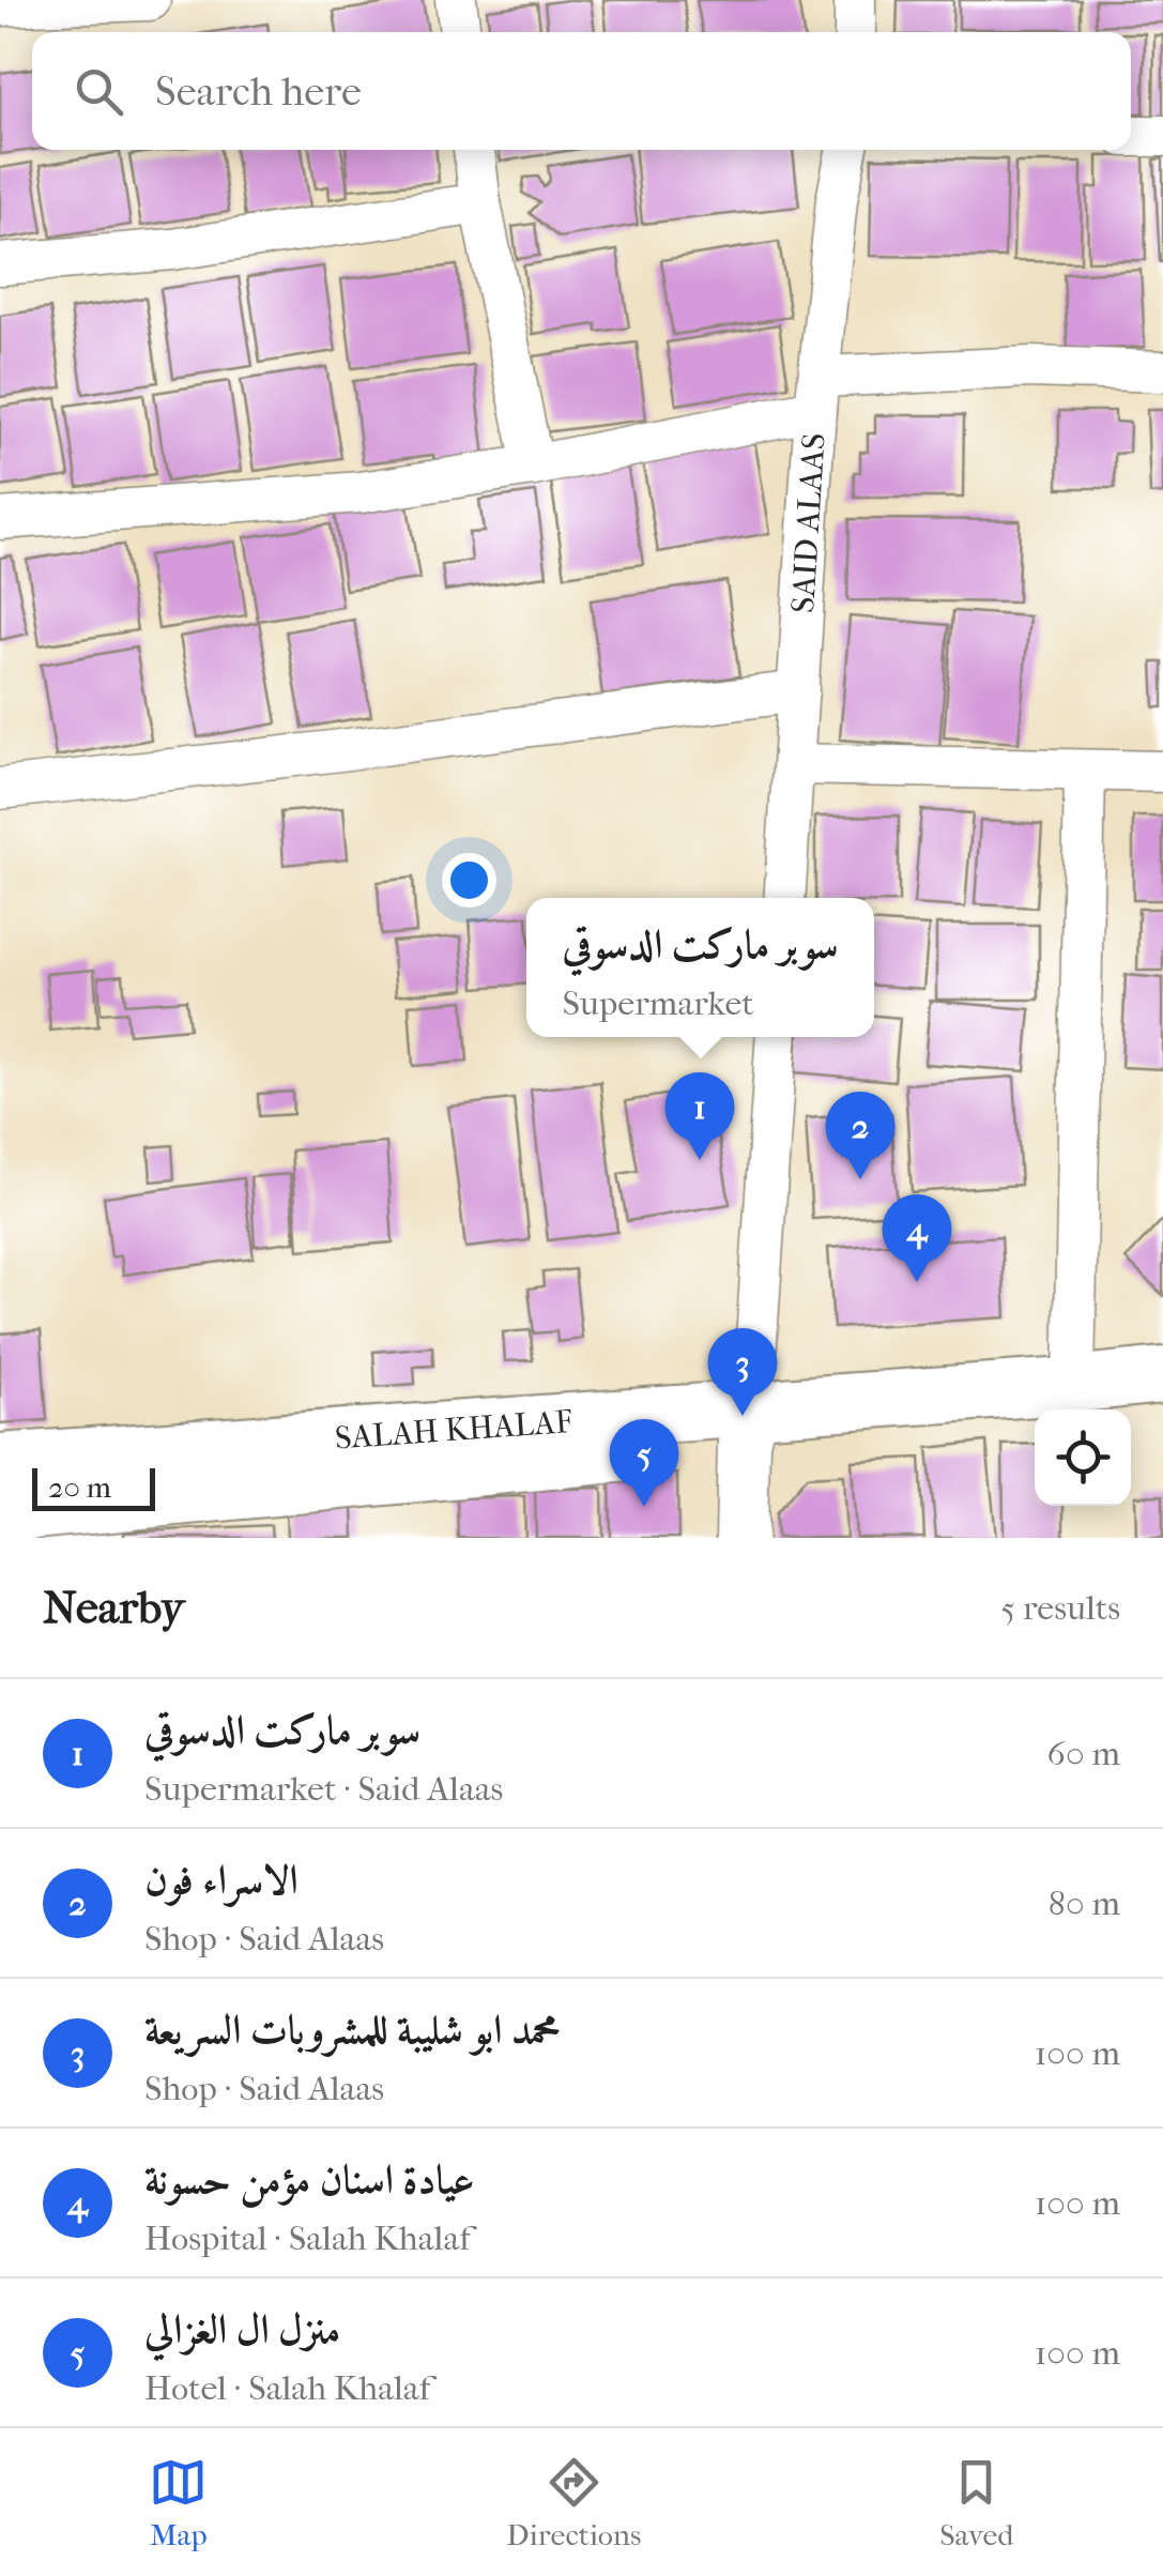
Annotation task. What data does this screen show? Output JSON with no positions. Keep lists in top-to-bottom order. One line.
{"streets":{"main road":["SALAH KHALAF"],"street":["SAID ALAAS"]},"scale_bar":"20 m","page":{"search":"Search here","popup":["سوبر ماركت الدسوقي","Supermarket"],"pins":["1","2","4","3","5"],"scale":"20 m","heading":["Nearby","5 results"],"list":[{"mark":"1","name":"سوبر ماركت الدسوقي","note":"Supermarket · Said Alaas","value":"60 m"},{"mark":"2","name":"الاسراء فون","note":"Shop · Said Alaas","value":"80 m"},{"mark":"3","name":"محمد ابو شليبة للمشروبات السريعة","note":"Shop · Said Alaas","value":"100 m"},{"mark":"4","name":"عيادة اسنان مؤمن حسونة","note":"Hospital · Salah Khalaf","value":"100 m"},{"mark":"5","name":"منزل ال الغزالي","note":"Hotel · Salah Khalaf","value":"100 m"}],"nav":["Map","Directions","Saved"]}}
